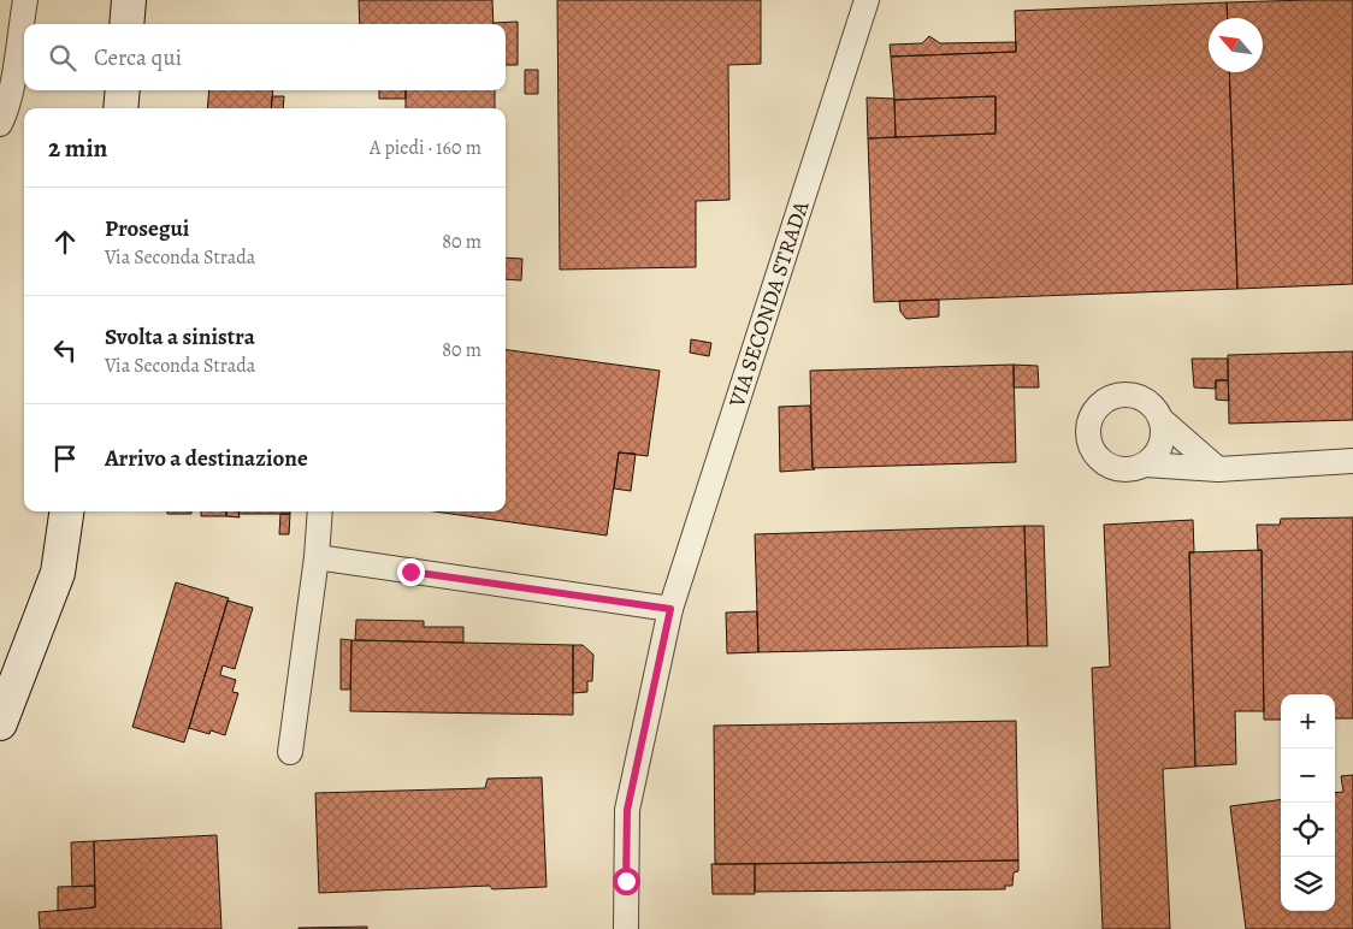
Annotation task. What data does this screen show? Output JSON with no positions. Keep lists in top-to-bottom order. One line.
{"streets":{"street":["VIA SECONDA STRADA"]},"north":"top left","page":{"search":"Cerca qui","heading":["2 min","A piedi · 160 m"],"list":[["Prosegui","Via Seconda Strada","80 m"],["Svolta a sinistra","Via Seconda Strada","80 m"],"Arrivo a destinazione"],"map_buttons":["+","−"]}}
